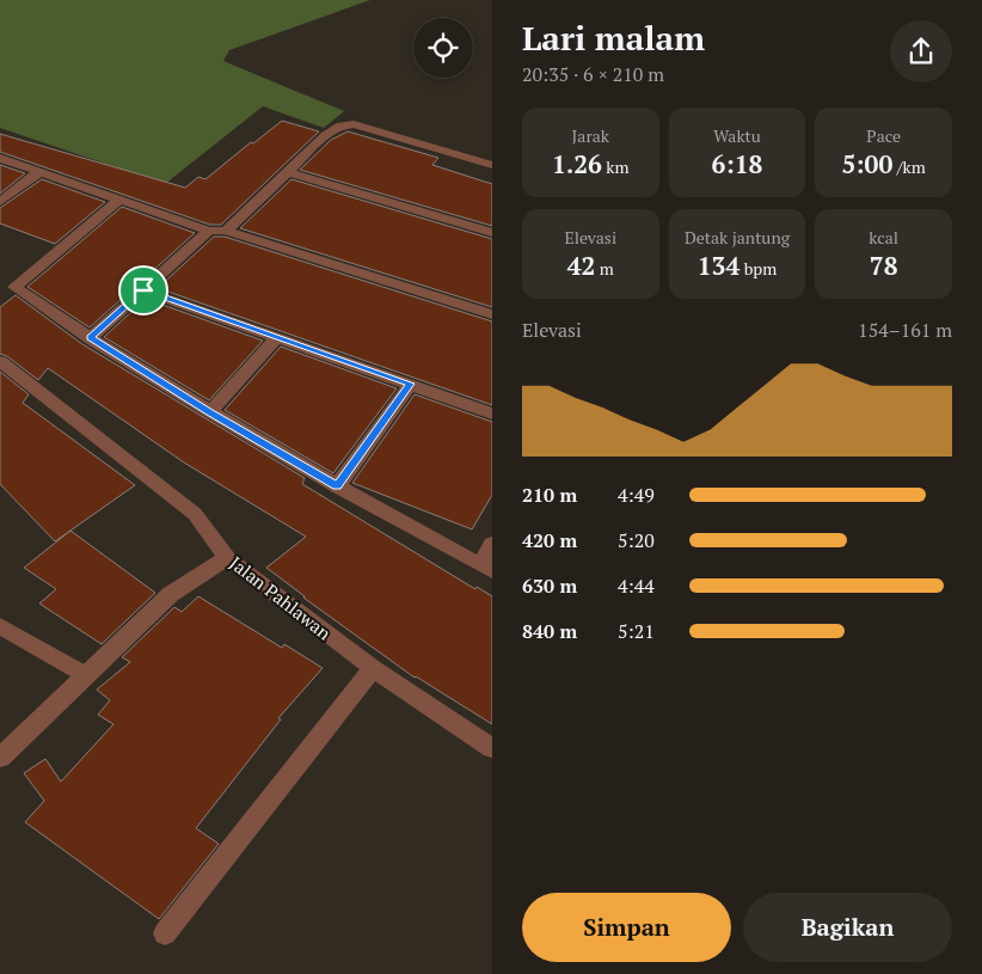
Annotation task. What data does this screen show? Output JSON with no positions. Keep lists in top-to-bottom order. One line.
{"streets":{"street":["Jalan Pahlawan"]},"page":{"heading":["Lari malam","20:35 · 6 × 210 m"],"stats":[["Jarak","1.26 km"],["Waktu","6:18"],["Pace","5:00 /km"],["Elevasi","42 m"],["Detak jantung","134 bpm"],["kcal","78"]],"chart":["Elevasi","154–161 m"],"list":[{"name":"210 m","note":"4:49"},{"name":"420 m","note":"5:20"},{"name":"630 m","note":"4:44"},{"name":"840 m","note":"5:21"}],"buttons":["Simpan","Bagikan"]}}
